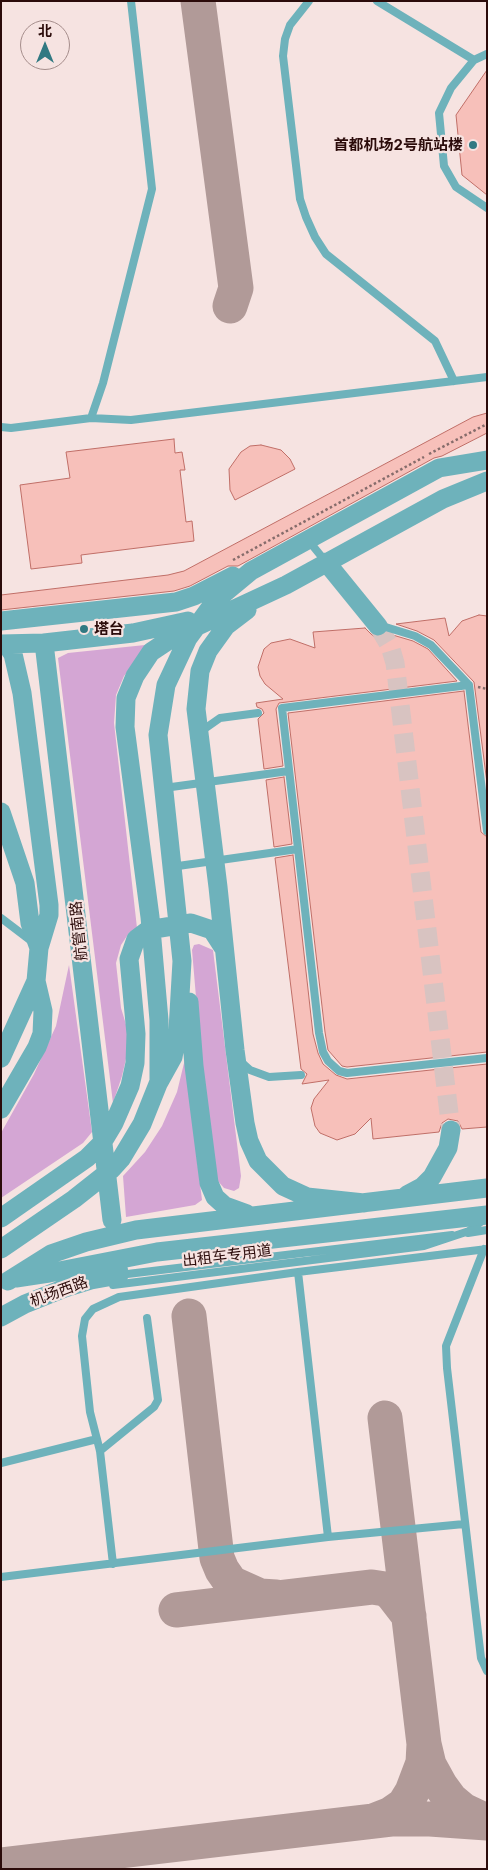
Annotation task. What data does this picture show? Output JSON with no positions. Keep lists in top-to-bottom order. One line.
{"streets":{"street":["航管南路","机场西路"],"lane":["出租车专用道"]},"places":["首都机场2号航站楼","塔台"],"north":"top"}
